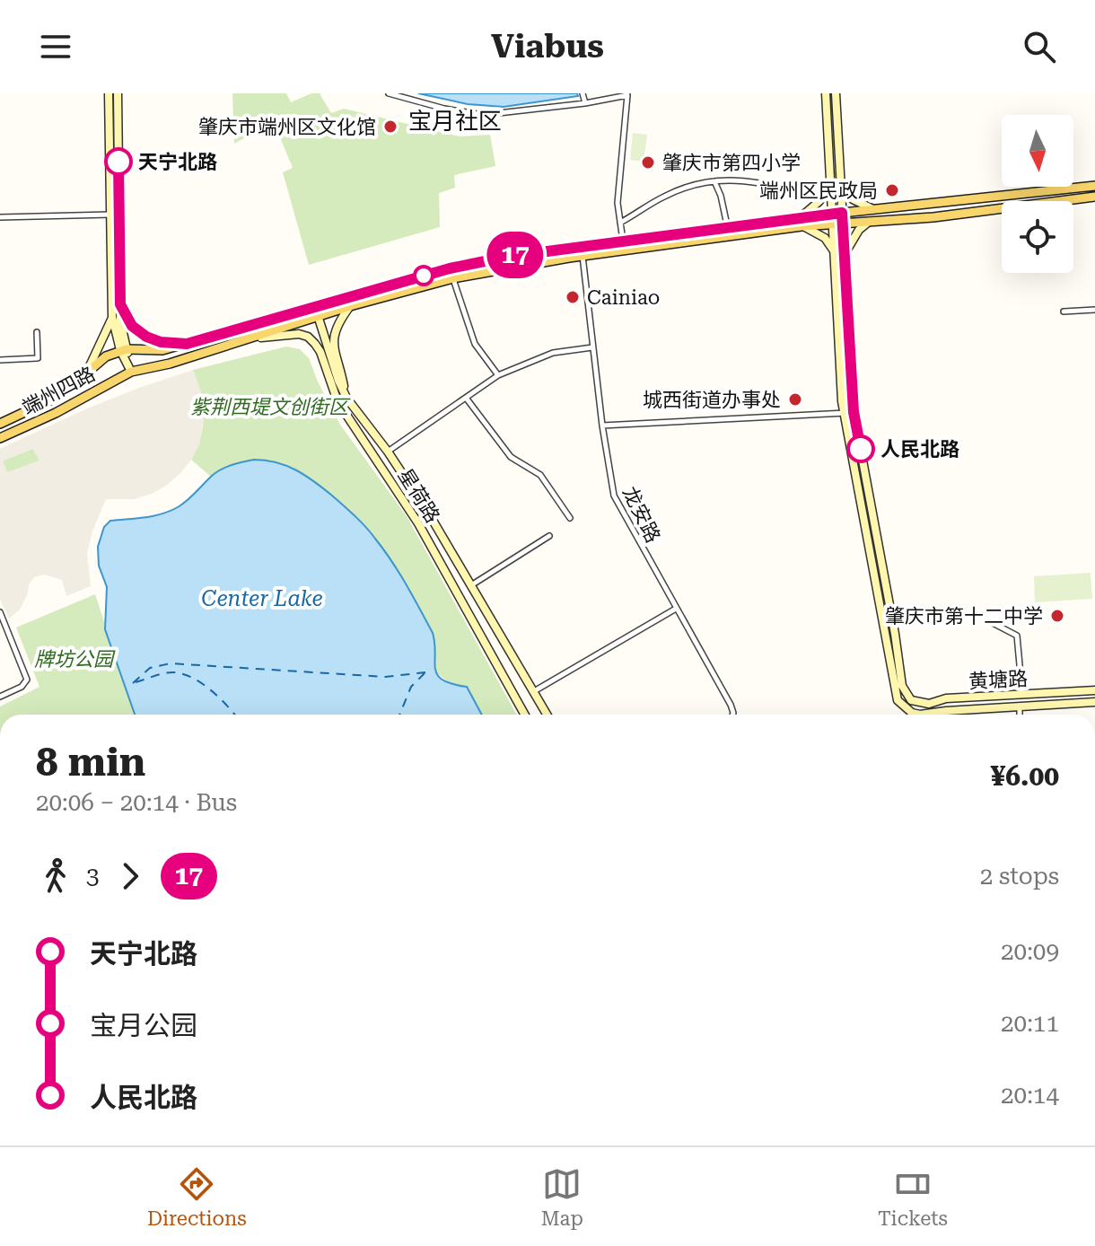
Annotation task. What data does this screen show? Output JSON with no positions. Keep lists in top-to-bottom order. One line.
{"streets":{"main road":["端州四路","星荷路","黄塘路"],"street":["龙安路"]},"crossings":[["端州四路","星荷路"]],"districts":["宝月社区"],"water":["Center Lake"],"parks":["紫荆西堤文创街区","牌坊公园"],"places":["肇庆市端州区文化馆","天宁北路","肇庆市第四小学","端州区民政局","Cainiao","城西街道办事处","人民北路","肇庆市第十二中学"],"lines":["bus line 17"],"north":"bottom","page":{"header":"Viabus","on_map":"17","heading":["8 min","20:06 – 20:14 · Bus","¥6.00"],"legs":["3","17","2 stops"],"list":[{"name":"天宁北路","value":"20:09"},{"name":"宝月公园","value":"20:11"},{"name":"人民北路","value":"20:14"}],"tabs":["Directions","Map","Tickets"]}}
